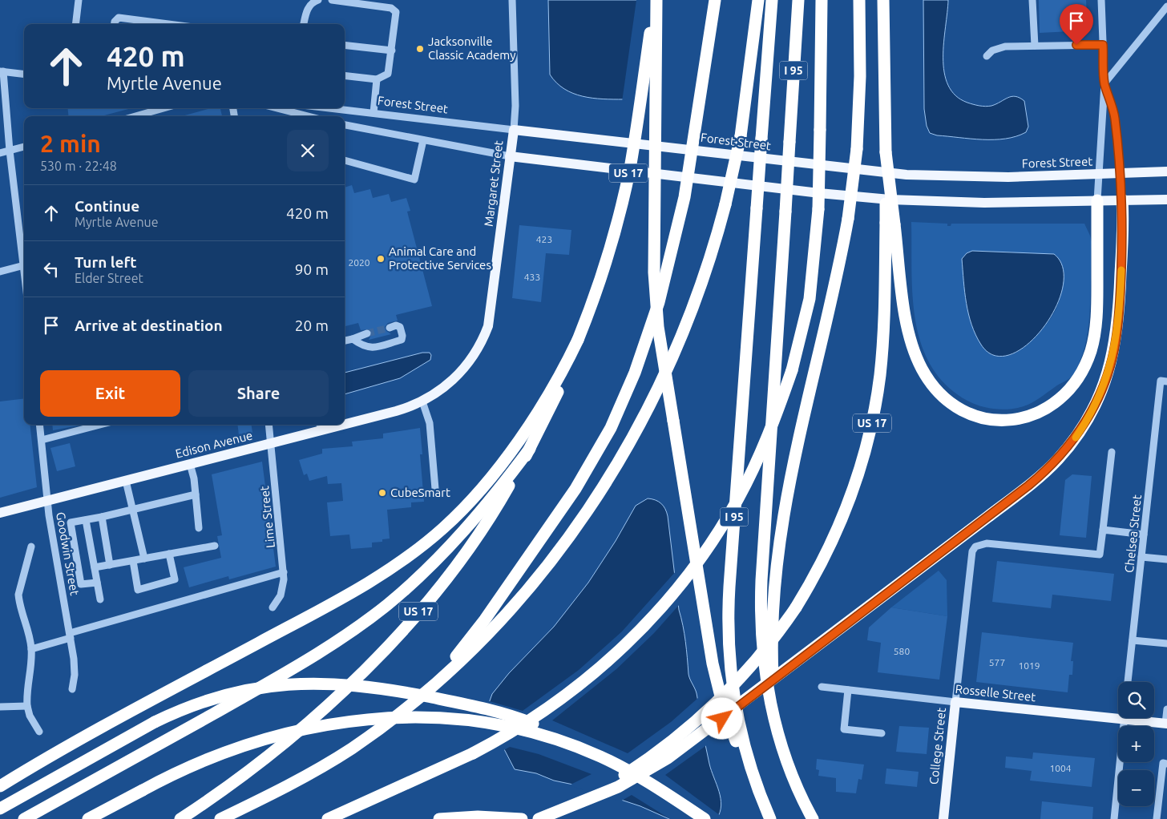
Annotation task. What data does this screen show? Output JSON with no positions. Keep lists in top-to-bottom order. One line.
{"streets":{"highway":["I 95","US 17"],"main road":["Forest Street","Margaret Street","Edison Avenue","Rosselle Street","College Street"],"street":["Lime Street","Chelsea Street","Goodwin Street"]},"crossings":[["Forest Street","Margaret Street"],["Margaret Street","Edison Avenue"],["Edison Avenue","Lime Street"],["Edison Avenue","Goodwin Street"],["Rosselle Street","College Street"]],"places":["Jacksonville Classic Academy","Animal Care and Protective Services","CubeSmart"],"house_numbers":["423","2020","433","580","577","1019","1004"],"page":{"turn":["420 m","Myrtle Avenue"],"heading":["2 min","530 m · 22:48"],"list":[{"name":"Continue","note":"Myrtle Avenue","value":"420 m"},{"name":"Turn left","note":"Elder Street","value":"90 m"},{"name":"Arrive at destination","value":"20 m"}],"buttons":["Exit","Share"],"map_buttons":["+","−"]}}
